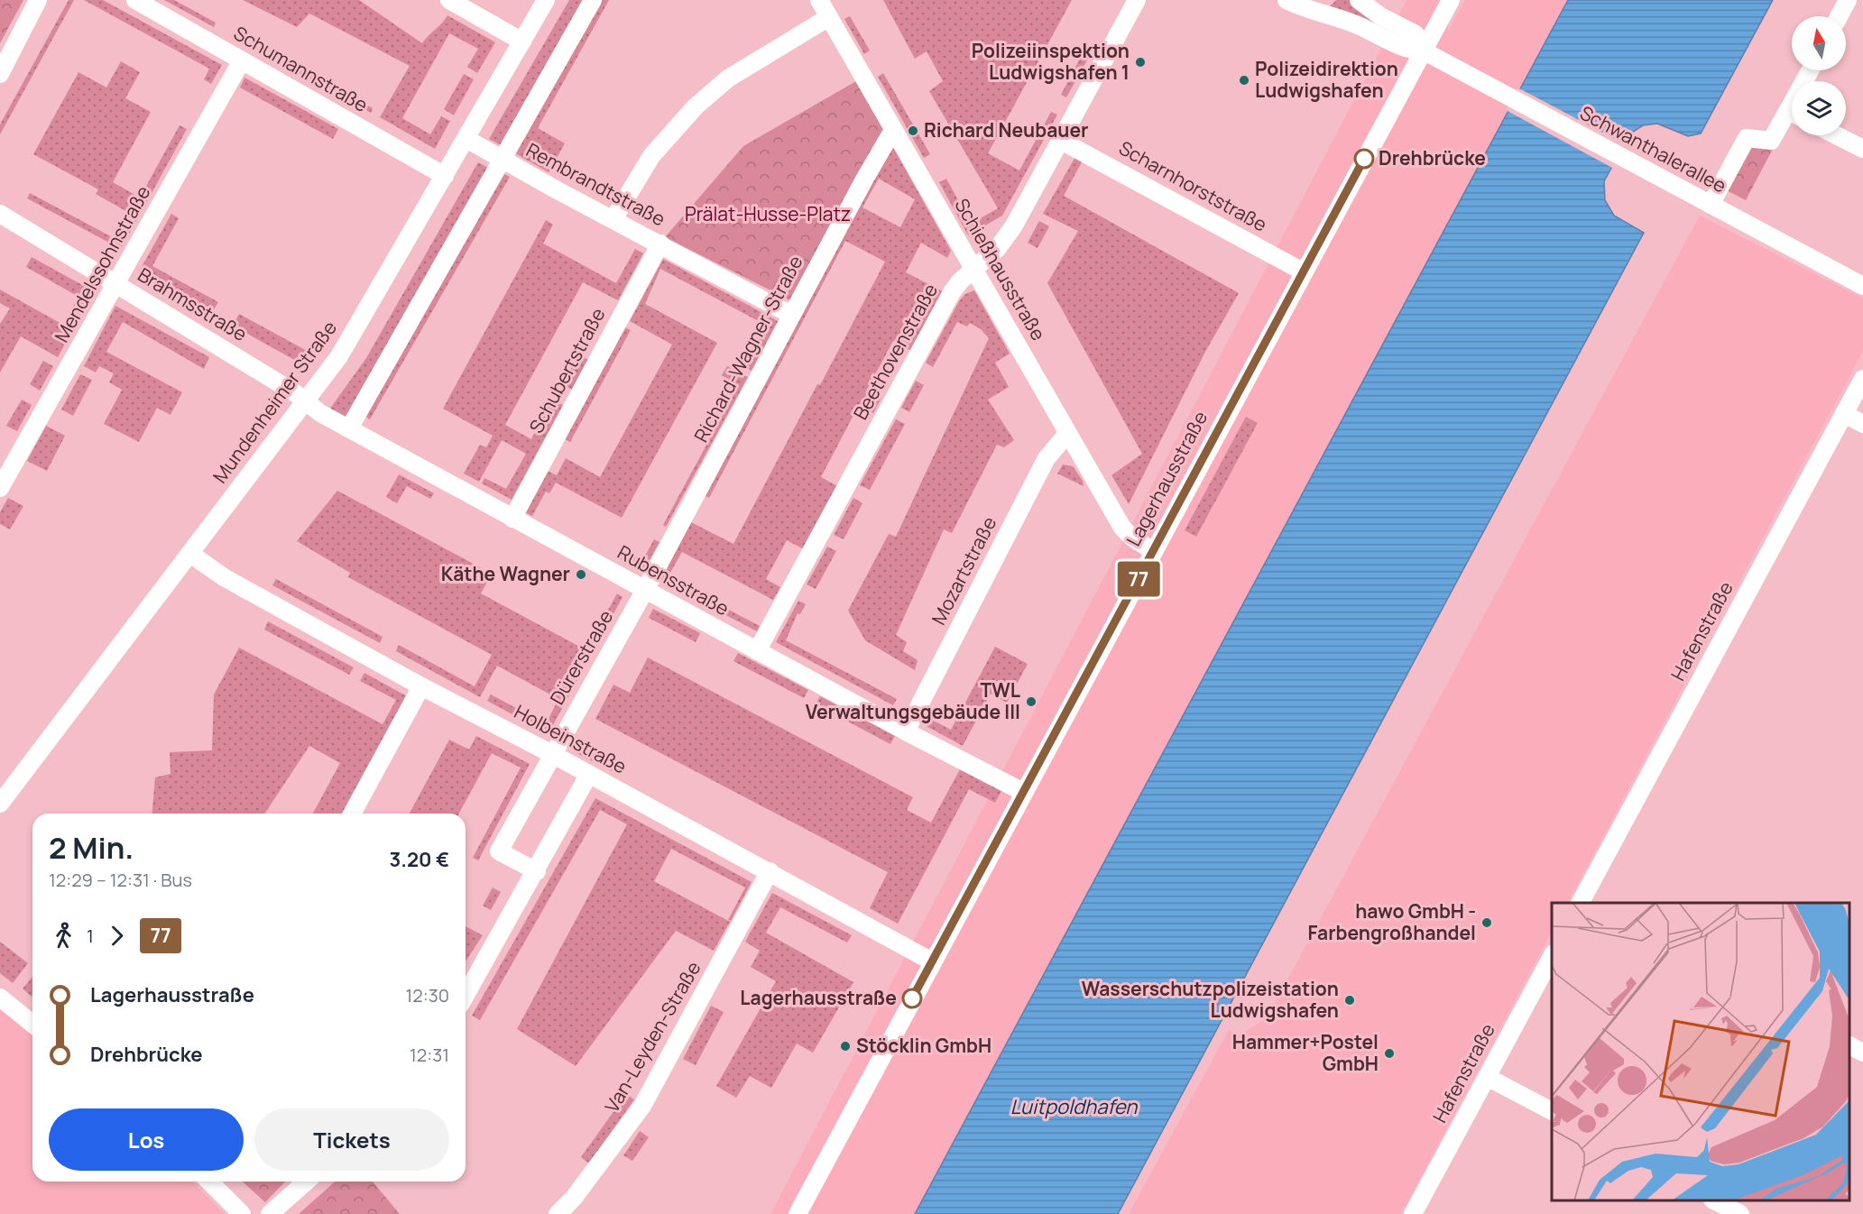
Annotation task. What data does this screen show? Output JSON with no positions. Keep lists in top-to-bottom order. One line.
{"streets":{"street":["Schumannstraße","Schwanthalerallee","Rembrandtstraße","Scharnhorststraße","Mendelssohnstraße","Schießhausstraße","Brahmsstraße","Richard-Wagner-Straße","Beethovenstraße","Schubertstraße","Mundenheimer Straße","Lagerhausstraße","Mozartstraße","Rubensstraße","Hafenstraße","Dürerstraße","Holbeinstraße","Van-Leyden-Straße"]},"crossings":[["Schumannstraße","Mendelssohnstraße"],["Schumannstraße","Mundenheimer Straße"],["Schwanthalerallee","Lagerhausstraße"],["Rembrandtstraße","Richard-Wagner-Straße"],["Rembrandtstraße","Schubertstraße"],["Rembrandtstraße","Mundenheimer Straße"],["Scharnhorststraße","Beethovenstraße"],["Scharnhorststraße","Lagerhausstraße"],["Mendelssohnstraße","Brahmsstraße"],["Schießhausstraße","Richard-Wagner-Straße"],["Schießhausstraße","Beethovenstraße"],["Schießhausstraße","Lagerhausstraße"],["Schießhausstraße","Mozartstraße"],["Brahmsstraße","Mundenheimer Straße"],["Brahmsstraße","Rubensstraße"],["Richard-Wagner-Straße","Rubensstraße"],["Richard-Wagner-Straße","Dürerstraße"],["Beethovenstraße","Rubensstraße"],["Schubertstraße","Rubensstraße"],["Mundenheimer Straße","Rubensstraße"],["Mundenheimer Straße","Holbeinstraße"],["Lagerhausstraße","Rubensstraße"],["Lagerhausstraße","Holbeinstraße"],["Mozartstraße","Rubensstraße"],["Rubensstraße","Dürerstraße"],["Dürerstraße","Holbeinstraße"],["Holbeinstraße","Van-Leyden-Straße"]],"water":["Luitpoldhafen"],"parks":["Prälat-Husse-Platz"],"places":["Polizeiinspektion Ludwigshafen 1","Polizeidirektion Ludwigshafen","Richard Neubauer","Drehbrücke","Käthe Wagner","TWL Verwaltungsgebäude III","hawo GmbH - Farbengroßhandel","Lagerhausstraße","Wasserschutzpolizeistation Ludwigshafen","Stöcklin GmbH","Hammer+Postel GmbH"],"lines":["bus line 77"],"north":"top","page":{"on_map":"77","heading":["2 Min.","12:29 – 12:31 · Bus","3.20 €"],"legs":["1","77"],"list":[{"name":"Lagerhausstraße","value":"12:30"},{"name":"Drehbrücke","value":"12:31"}],"buttons":["Los","Tickets"]}}
